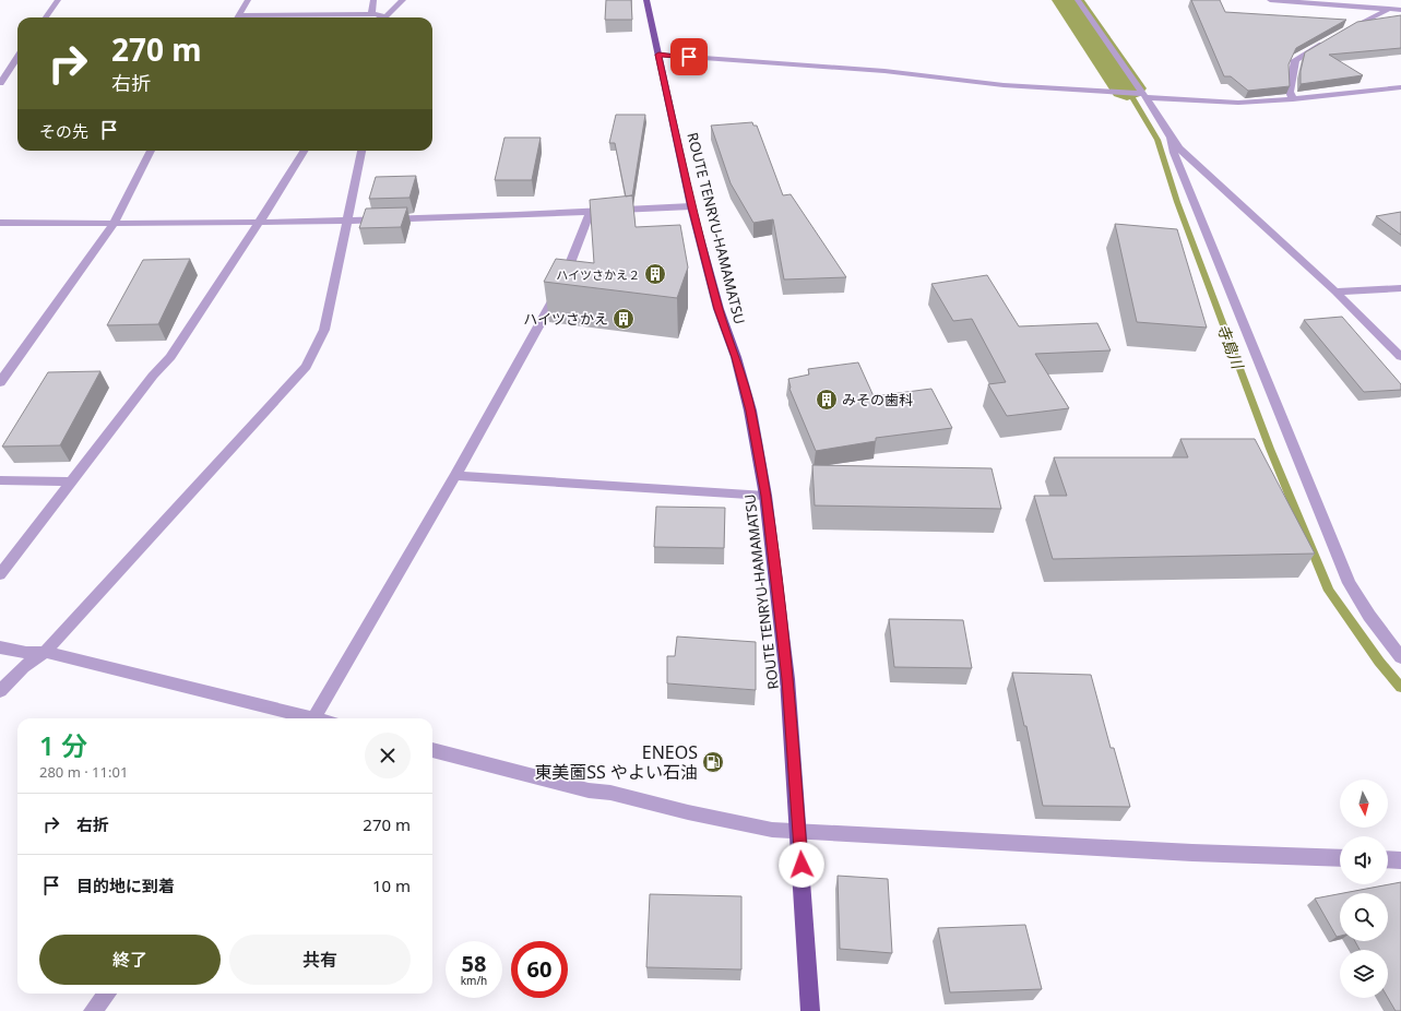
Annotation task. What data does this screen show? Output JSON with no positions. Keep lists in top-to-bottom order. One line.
{"streets":{"main road":["ROUTE TENRYU-HAMAMATSU"]},"water":["寺島川"],"places":{"building":["ハイツさかえ２","ハイツさかえ","みその歯科"],"fuel station":["ENEOS 東美薗SS やよい石油"]},"north":"bottom","page":{"turn":["270 m","右折"],"then":"その先","heading":["1 分","280 m · 11:01"],"list":[{"name":"右折","value":"270 m"},{"name":"目的地に到着","value":"10 m"}],"buttons":["終了","共有"],"speed":"58 km/h","limit":"60"}}
